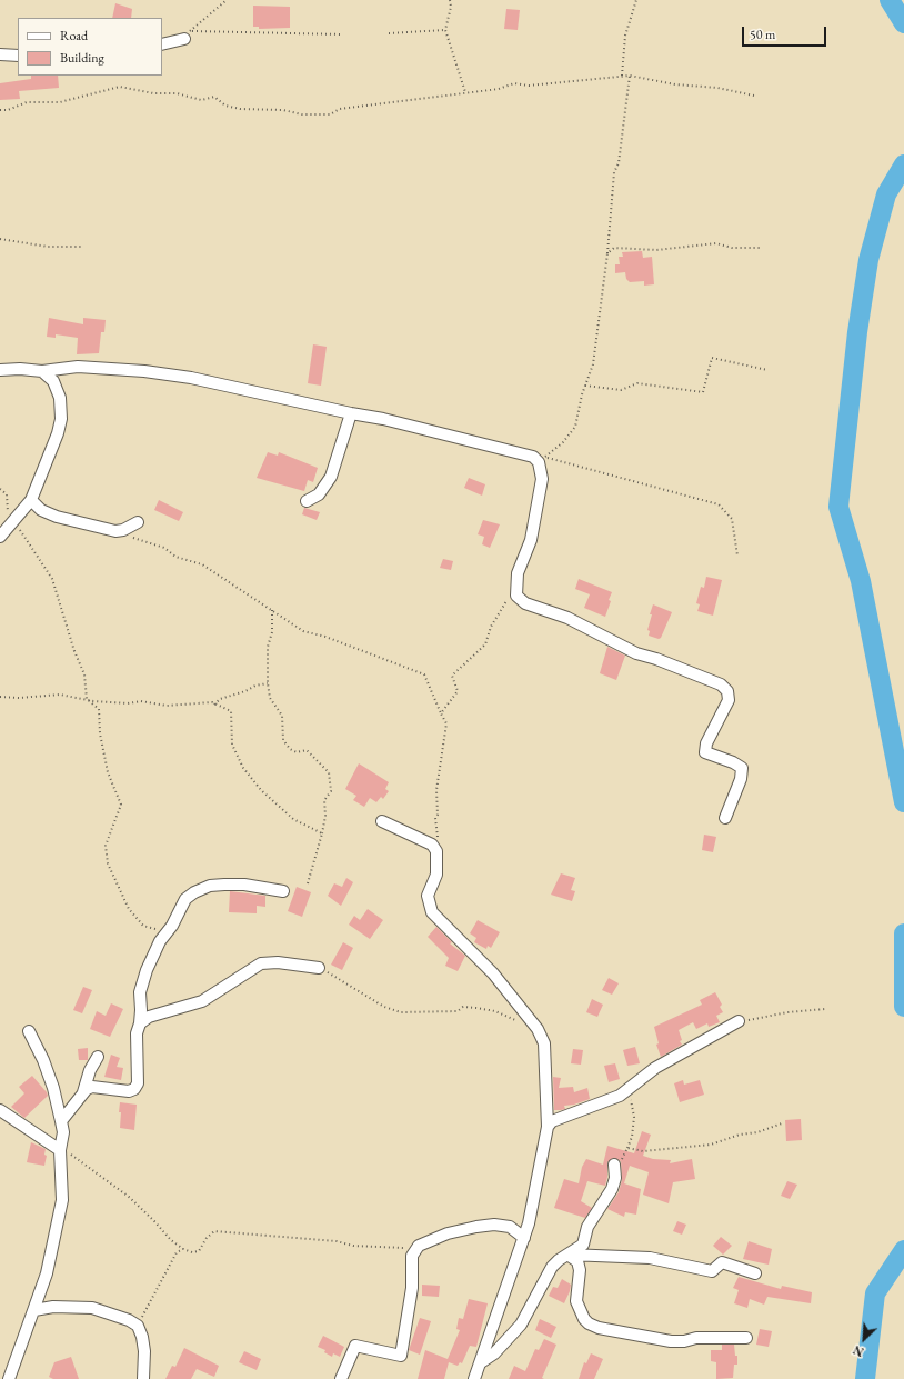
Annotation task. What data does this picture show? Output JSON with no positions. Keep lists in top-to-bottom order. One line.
{"legend":["Road","Building"],"scale_bar":"50 m","north":"bottom left"}
